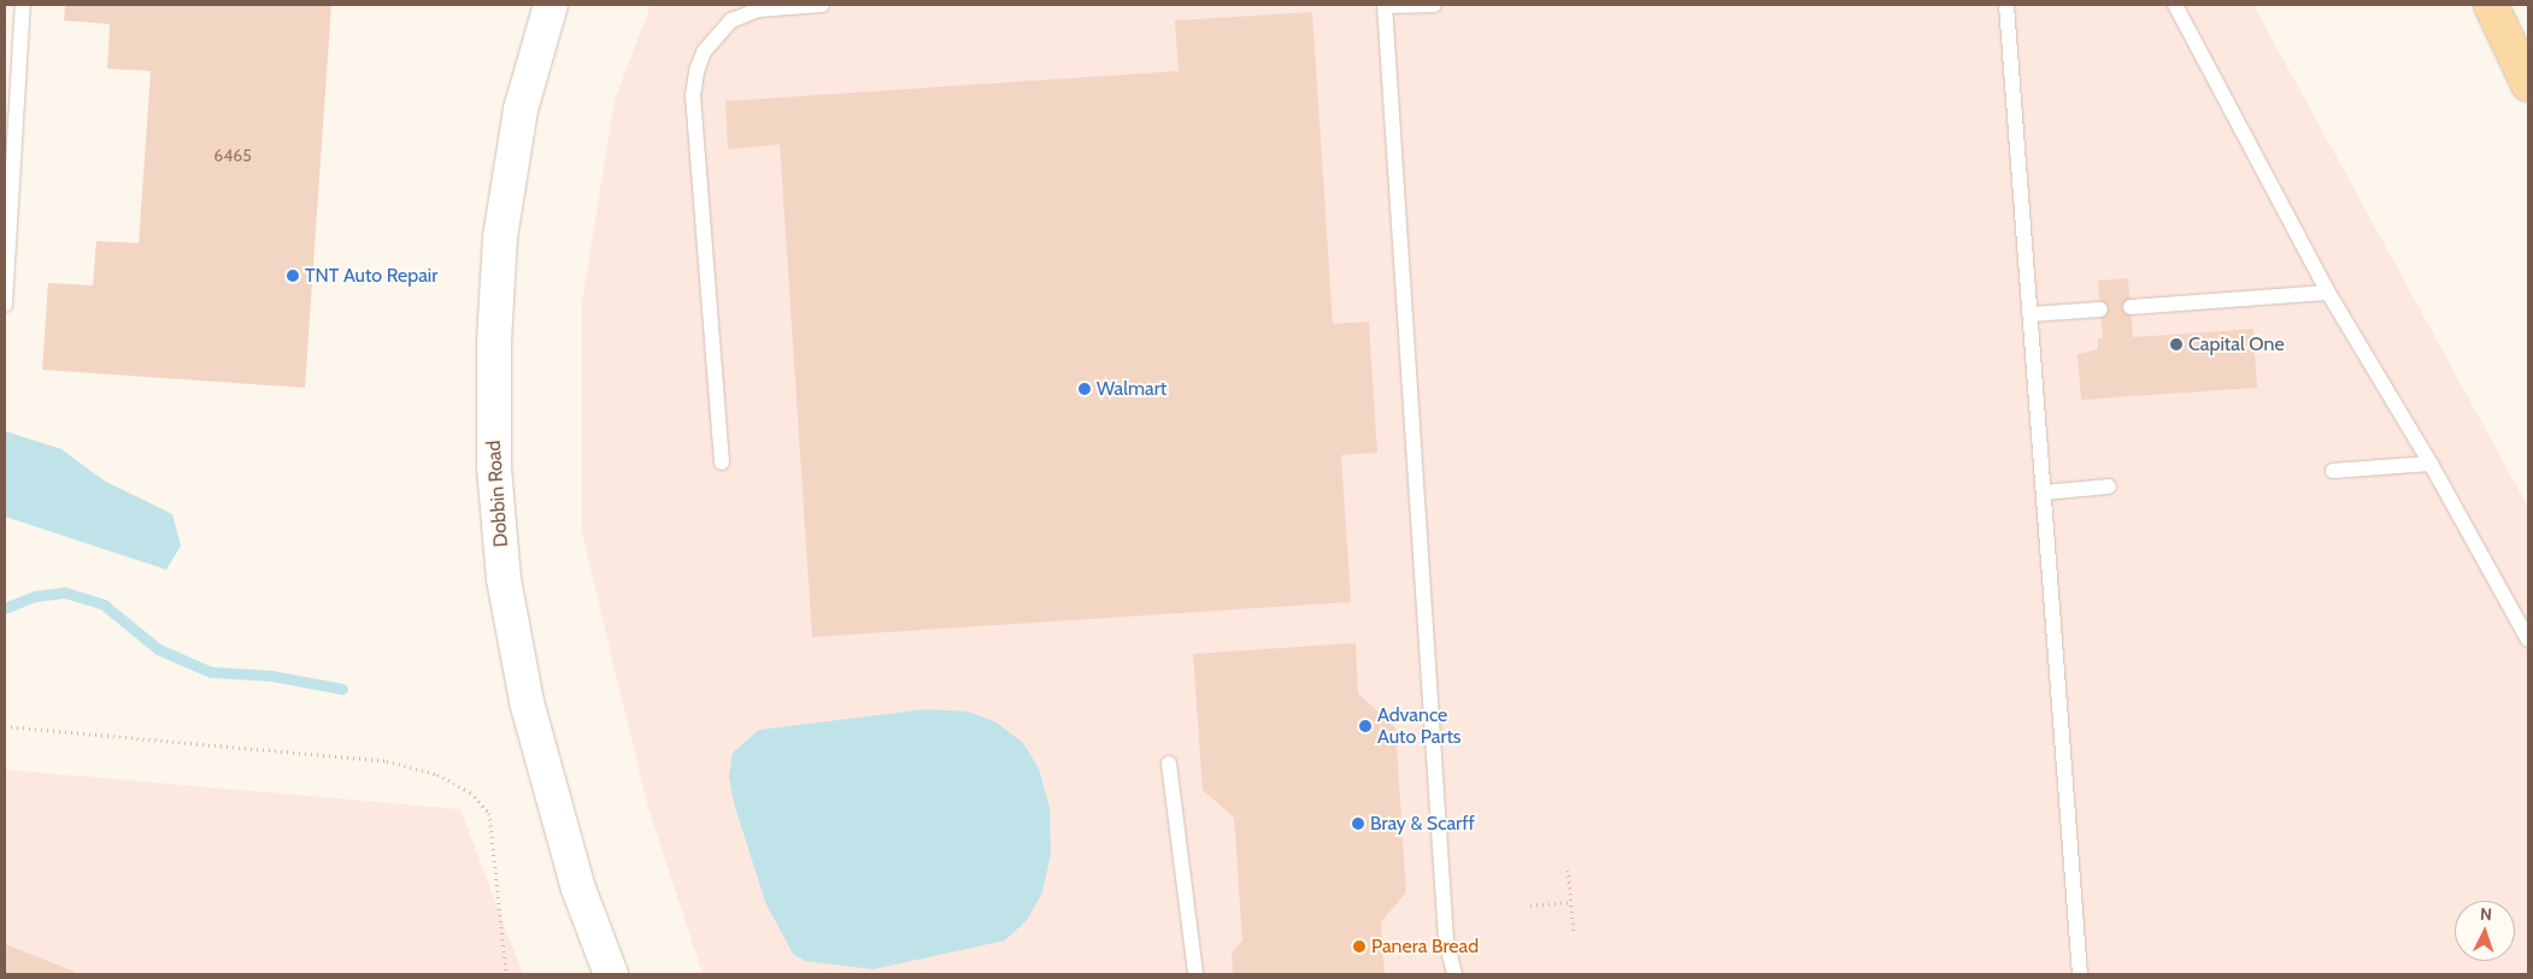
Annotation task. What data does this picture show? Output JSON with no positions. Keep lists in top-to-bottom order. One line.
{"streets":{"street":["Dobbin Road"]},"places":["TNT Auto Repair","Capital One","Walmart","Advance Auto Parts","Bray & Scarff","Panera Bread"],"house_numbers":["6465"],"north":"top"}
